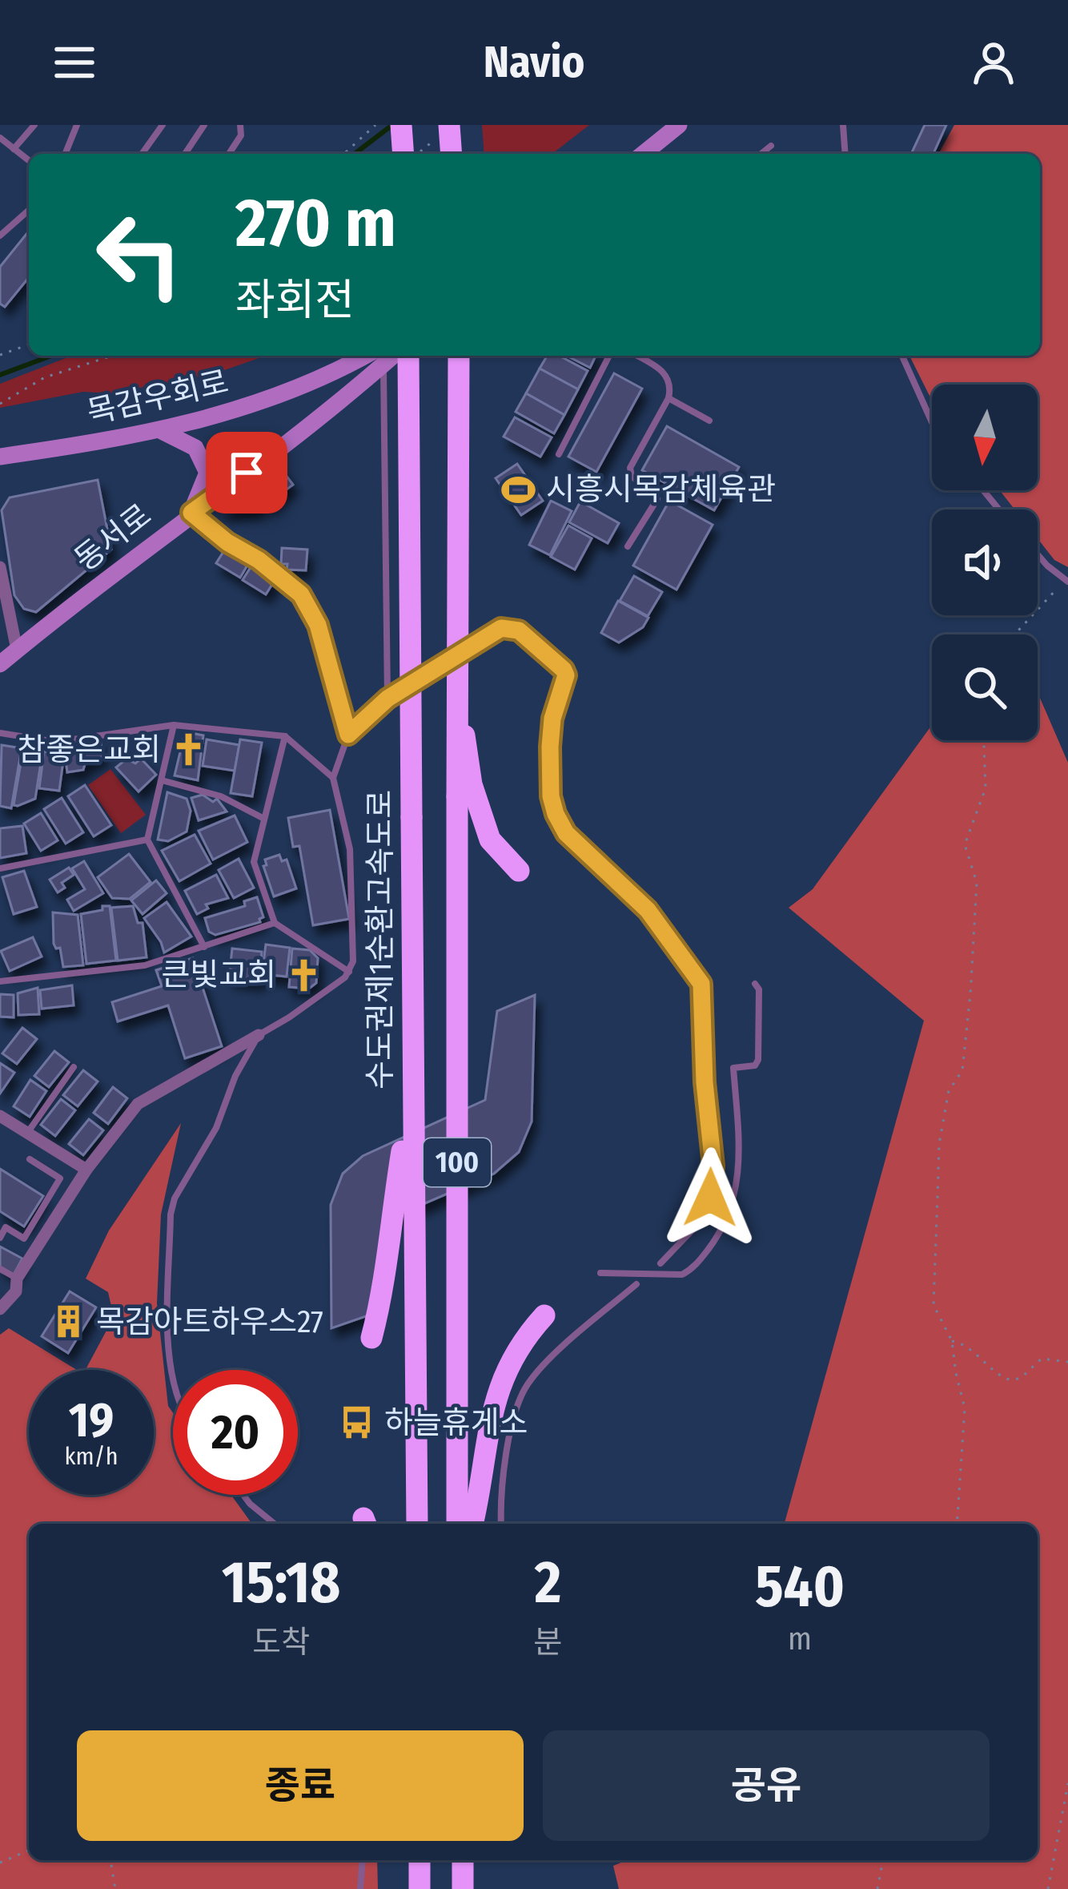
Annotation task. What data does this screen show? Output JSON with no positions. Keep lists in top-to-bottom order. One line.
{"streets":{"highway":["수도권제1순환고속도로","100"],"street":["목감우회로","동서로"]},"crossings":[["목감우회로","동서로"]],"places":{"sports":["시흥시목감체육관"],"church":["참좋은교회","큰빛교회"],"building":["목감아트하우스27"],"bus stop":["하늘휴게소"]},"north":"bottom","page":{"header":"Navio","turn":["270 m","좌회전"],"speed":"19 km/h","limit":"20","eta":["15:18","도착","2","분","540","m"],"buttons":["종료","공유"]}}
